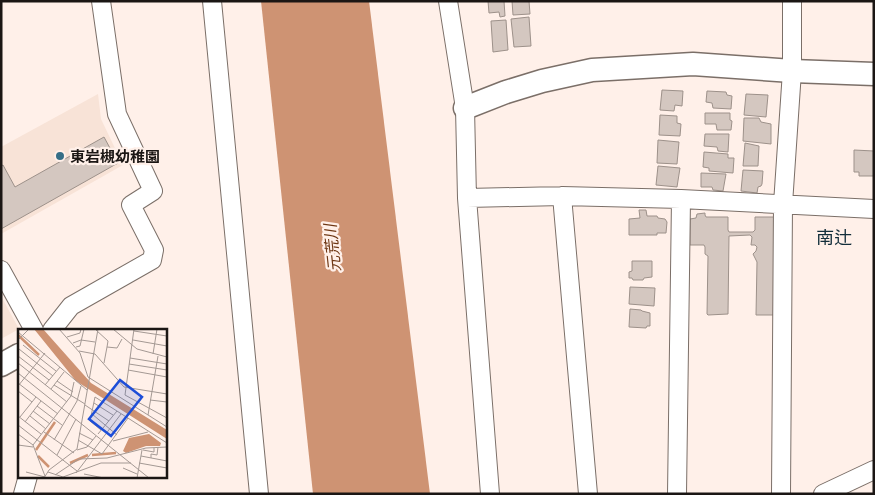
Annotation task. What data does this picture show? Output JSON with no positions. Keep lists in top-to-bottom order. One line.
{"districts":["南辻"],"water":["元荒川"],"places":["東岩槻幼稚園"]}
